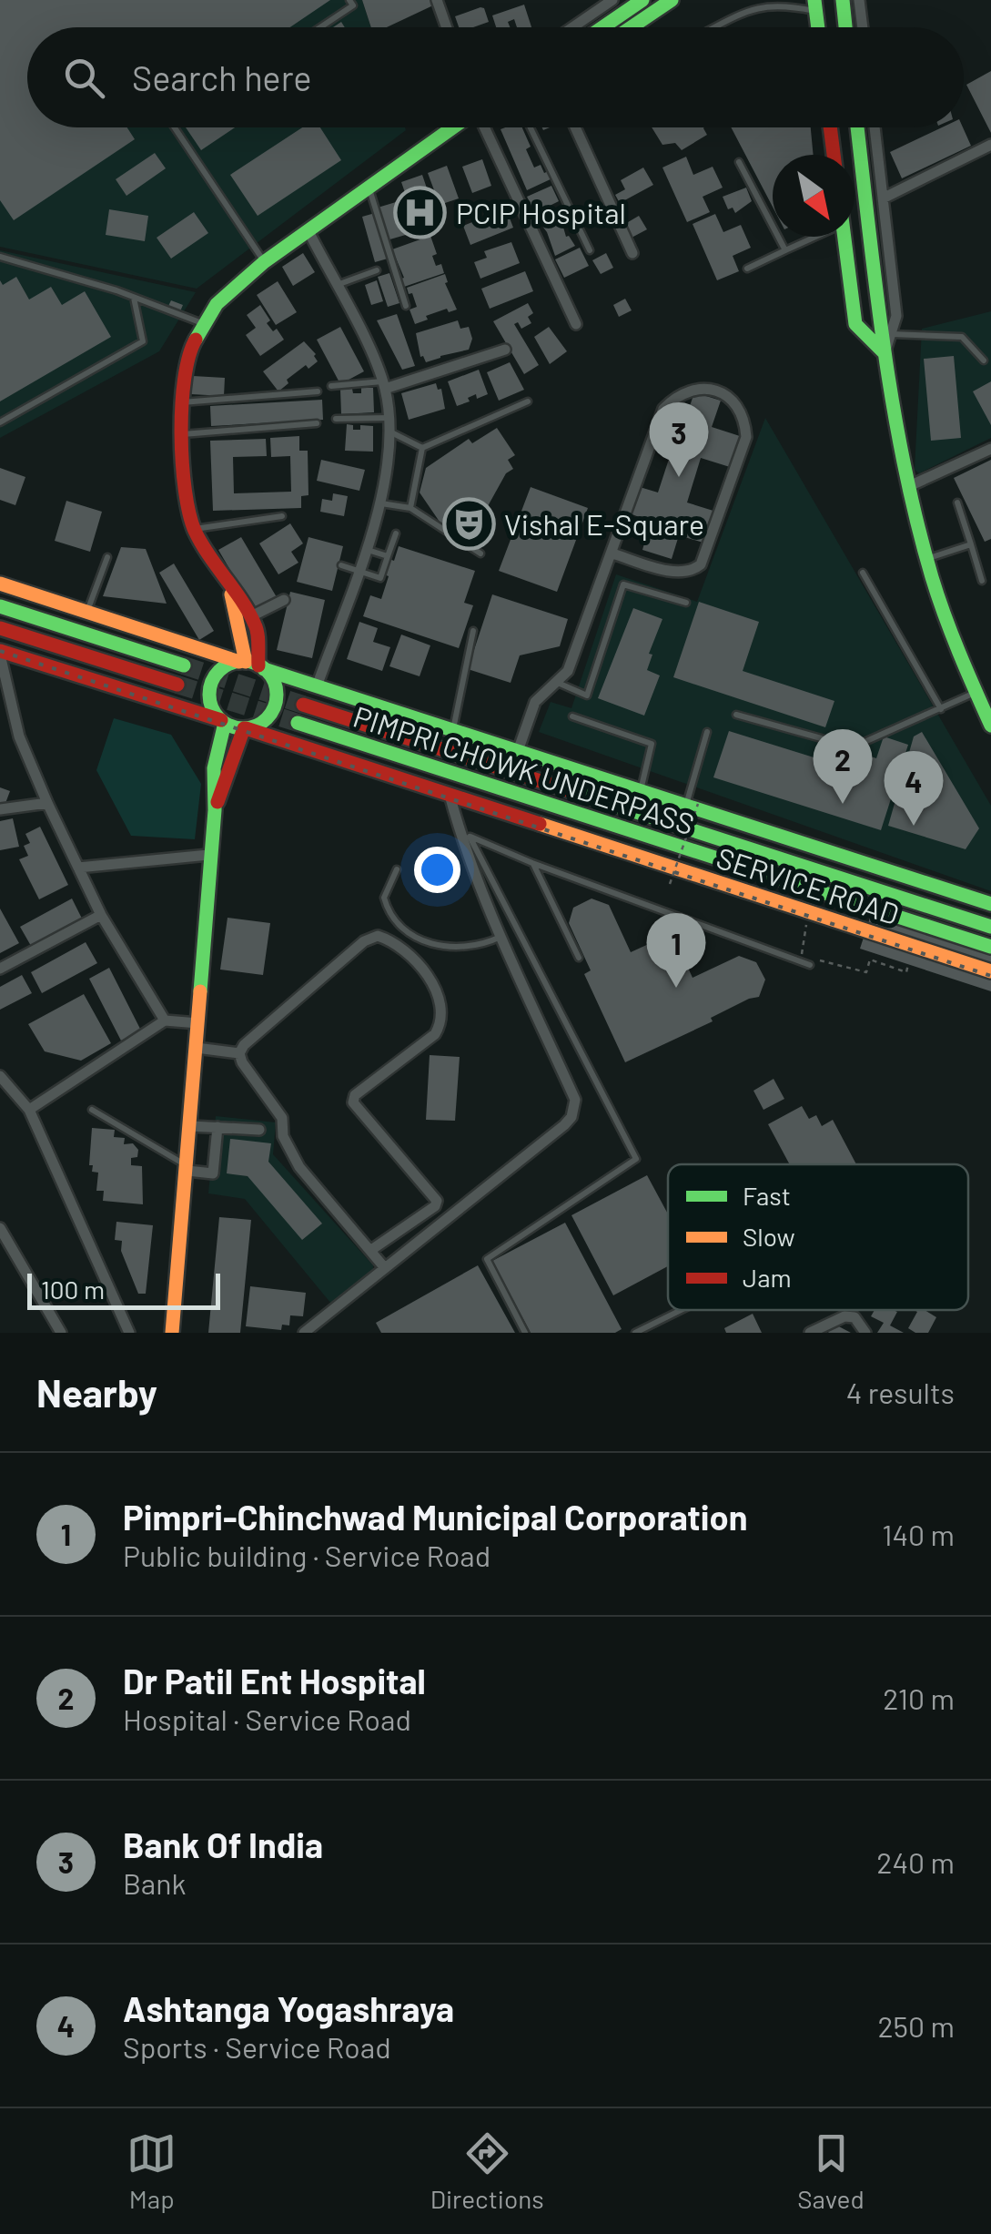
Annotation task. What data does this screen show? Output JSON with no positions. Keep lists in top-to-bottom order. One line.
{"streets":{"main road":["PIMPRI CHOWK UNDERPASS","SERVICE ROAD"]},"places":{"hospital":["PCIP Hospital"],"theatre":["Vishal E-Square"]},"legend":["Fast","Slow","Jam"],"scale_bar":"100 m","north":"bottom right","page":{"search":"Search here","pins":["3","2","4","1"],"scale":"100 m","heading":["Nearby","4 results"],"list":[{"mark":"1","name":"Pimpri-Chinchwad Municipal Corporation","note":"Public building · Service Road","value":"140 m"},{"mark":"2","name":"Dr Patil Ent Hospital","note":"Hospital · Service Road","value":"210 m"},{"mark":"3","name":"Bank Of India","note":"Bank","value":"240 m"},{"mark":"4","name":"Ashtanga Yogashraya","note":"Sports · Service Road","value":"250 m"}],"nav":["Map","Directions","Saved"]}}
